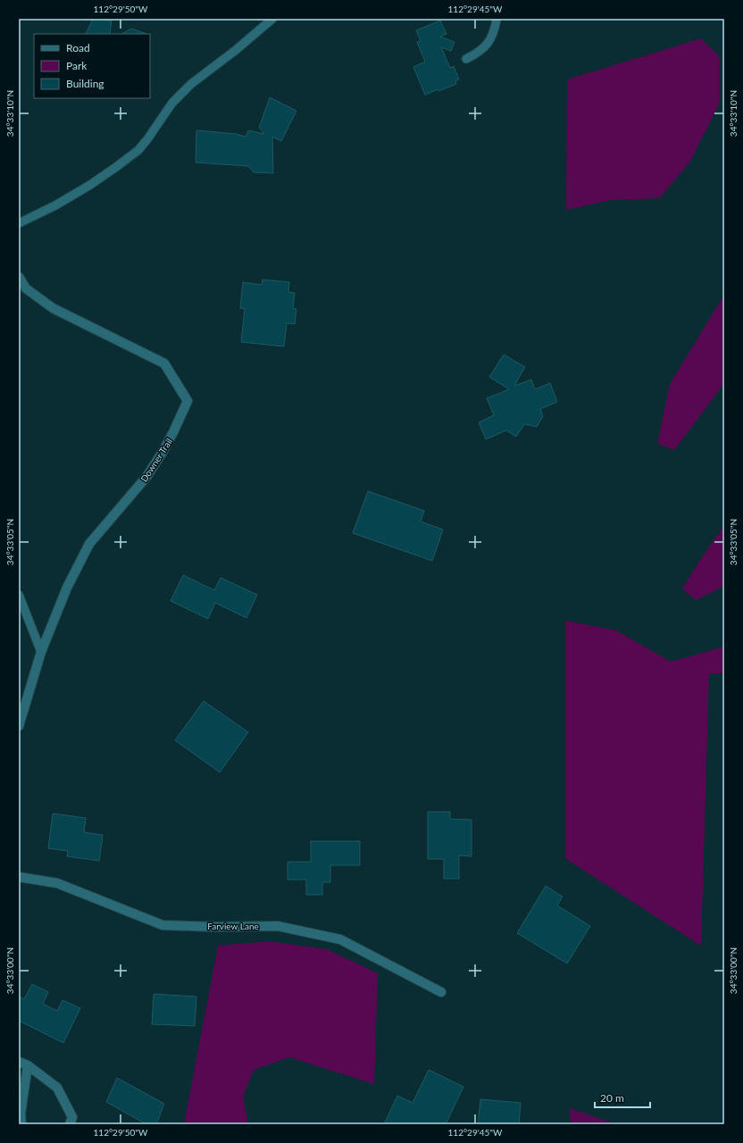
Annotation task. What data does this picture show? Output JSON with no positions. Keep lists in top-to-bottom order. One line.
{"streets":{"street":["Downer Trail","Farview Lane"]},"legend":["Road","Park","Building"],"scale_bar":"20 m","coordinates":["112°29'50\"W","112°29'45\"W","34°33'10\"N","34°33'05\"N","34°33'00\"N"]}
